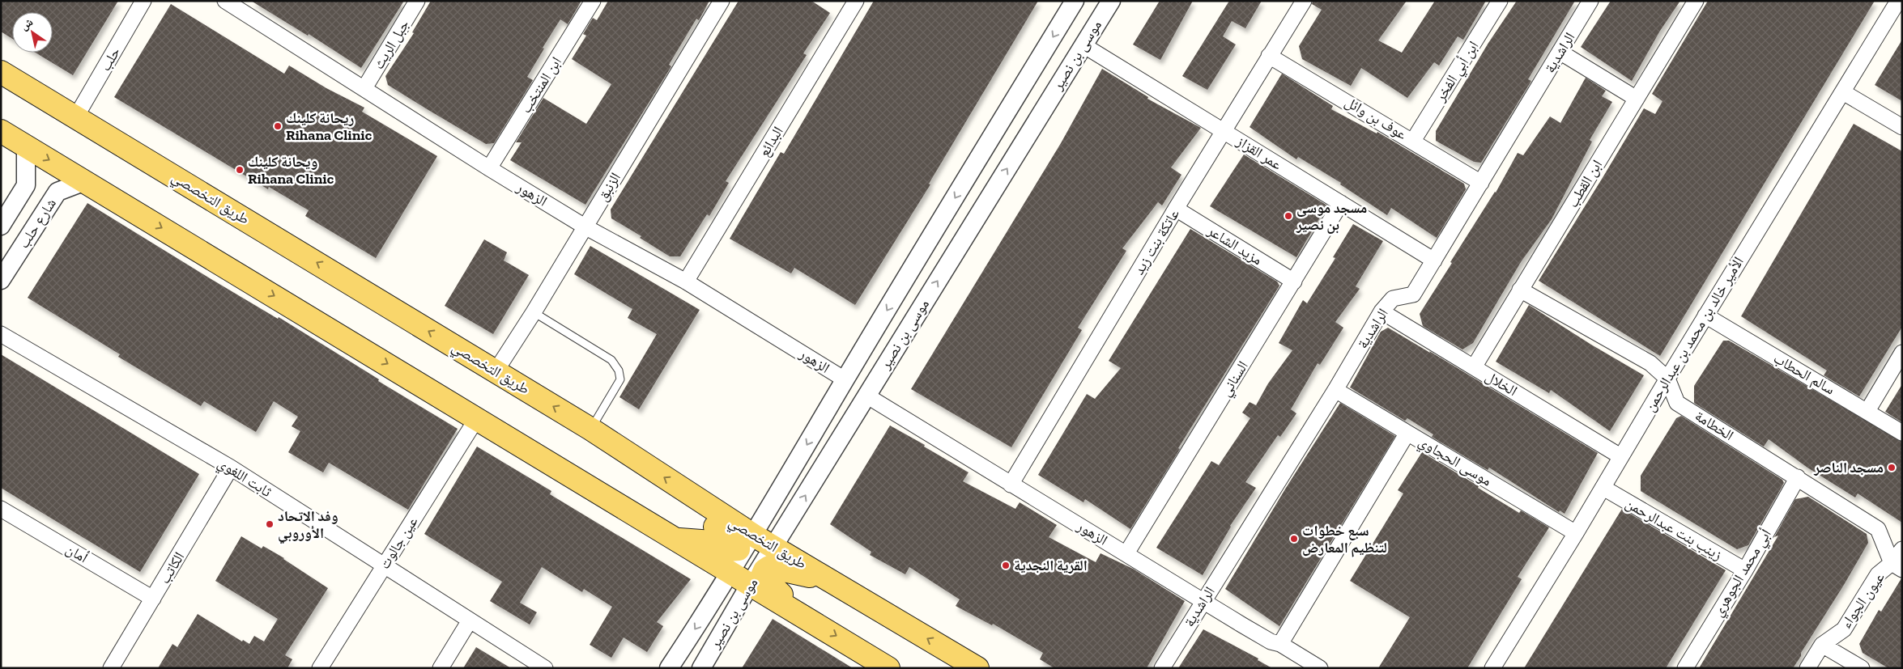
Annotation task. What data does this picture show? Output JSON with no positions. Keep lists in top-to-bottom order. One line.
{"streets":{"main road":["طريق التخصصي"],"street":["جبل الريث","الراشدية","موسى بن نصير","حلب","ابن أبي الفخر","ابن المنتخب","عوف بن وائل","البدائع","عمر القزاز","ابن القطب","الزنبق","الزهور","شارع حلب","عاتكة بنت زيد","مزيد الشاعر","الأمير خالد بن محمد بن عبدالرحمن","سالم الحطاب","السناني","الخلال","الخطامة","موسى الحجاوي","ثابت اللغوي","زينب بنت عبدالرحمن","عين جالوت","أمان","الكاتب","أبي محمد الجوهري","عيون الجواء"]},"crossings":[["جبل الريث","الزهور"],["الراشدية","عوف بن وائل"],["الراشدية","عمر القزاز"],["الراشدية","الزهور"],["الراشدية","الخلال"],["الراشدية","موسى الحجاوي"],["موسى بن نصير","عمر القزاز"],["موسى بن نصير","الزهور"],["موسى بن نصير","طريق التخصصي"],["حلب","طريق التخصصي"],["ابن أبي الفخر","عوف بن وائل"],["ابن المنتخب","الزهور"],["عوف بن وائل","عاتكة بنت زيد"],["البدائع","الزهور"],["عمر القزاز","عاتكة بنت زيد"],["عمر القزاز","السناني"],["ابن القطب","الخلال"],["ابن القطب","الخطامة"],["الزنبق","الزهور"],["الزنبق","طريق التخصصي"],["الزهور","عاتكة بنت زيد"],["الزهور","السناني"],["عاتكة بنت زيد","مزيد الشاعر"],["مزيد الشاعر","السناني"],["الأمير خالد بن محمد بن عبدالرحمن","سالم الحطاب"],["الأمير خالد بن محمد بن عبدالرحمن","الخلال"],["الأمير خالد بن محمد بن عبدالرحمن","الخطامة"],["الأمير خالد بن محمد بن عبدالرحمن","موسى الحجاوي"],["الأمير خالد بن محمد بن عبدالرحمن","زينب بنت عبدالرحمن"],["الخطامة","أبي محمد الجوهري"],["الخطامة","عيون الجواء"],["ثابت اللغوي","عين جالوت"],["ثابت اللغوي","الكاتب"],["زينب بنت عبدالرحمن","أبي محمد الجوهري"],["أمان","الكاتب"]],"places":["ريحانة كلينك Rihana Clinic","ويحانة كلينك Rihana Clinic","مسجد موسى بن نصير","مسجد الناصر","وفد الاتحاد الأوروبي","سبع خطوات لتنظيم المعارض","القرية النجدية"],"north":"top left"}
